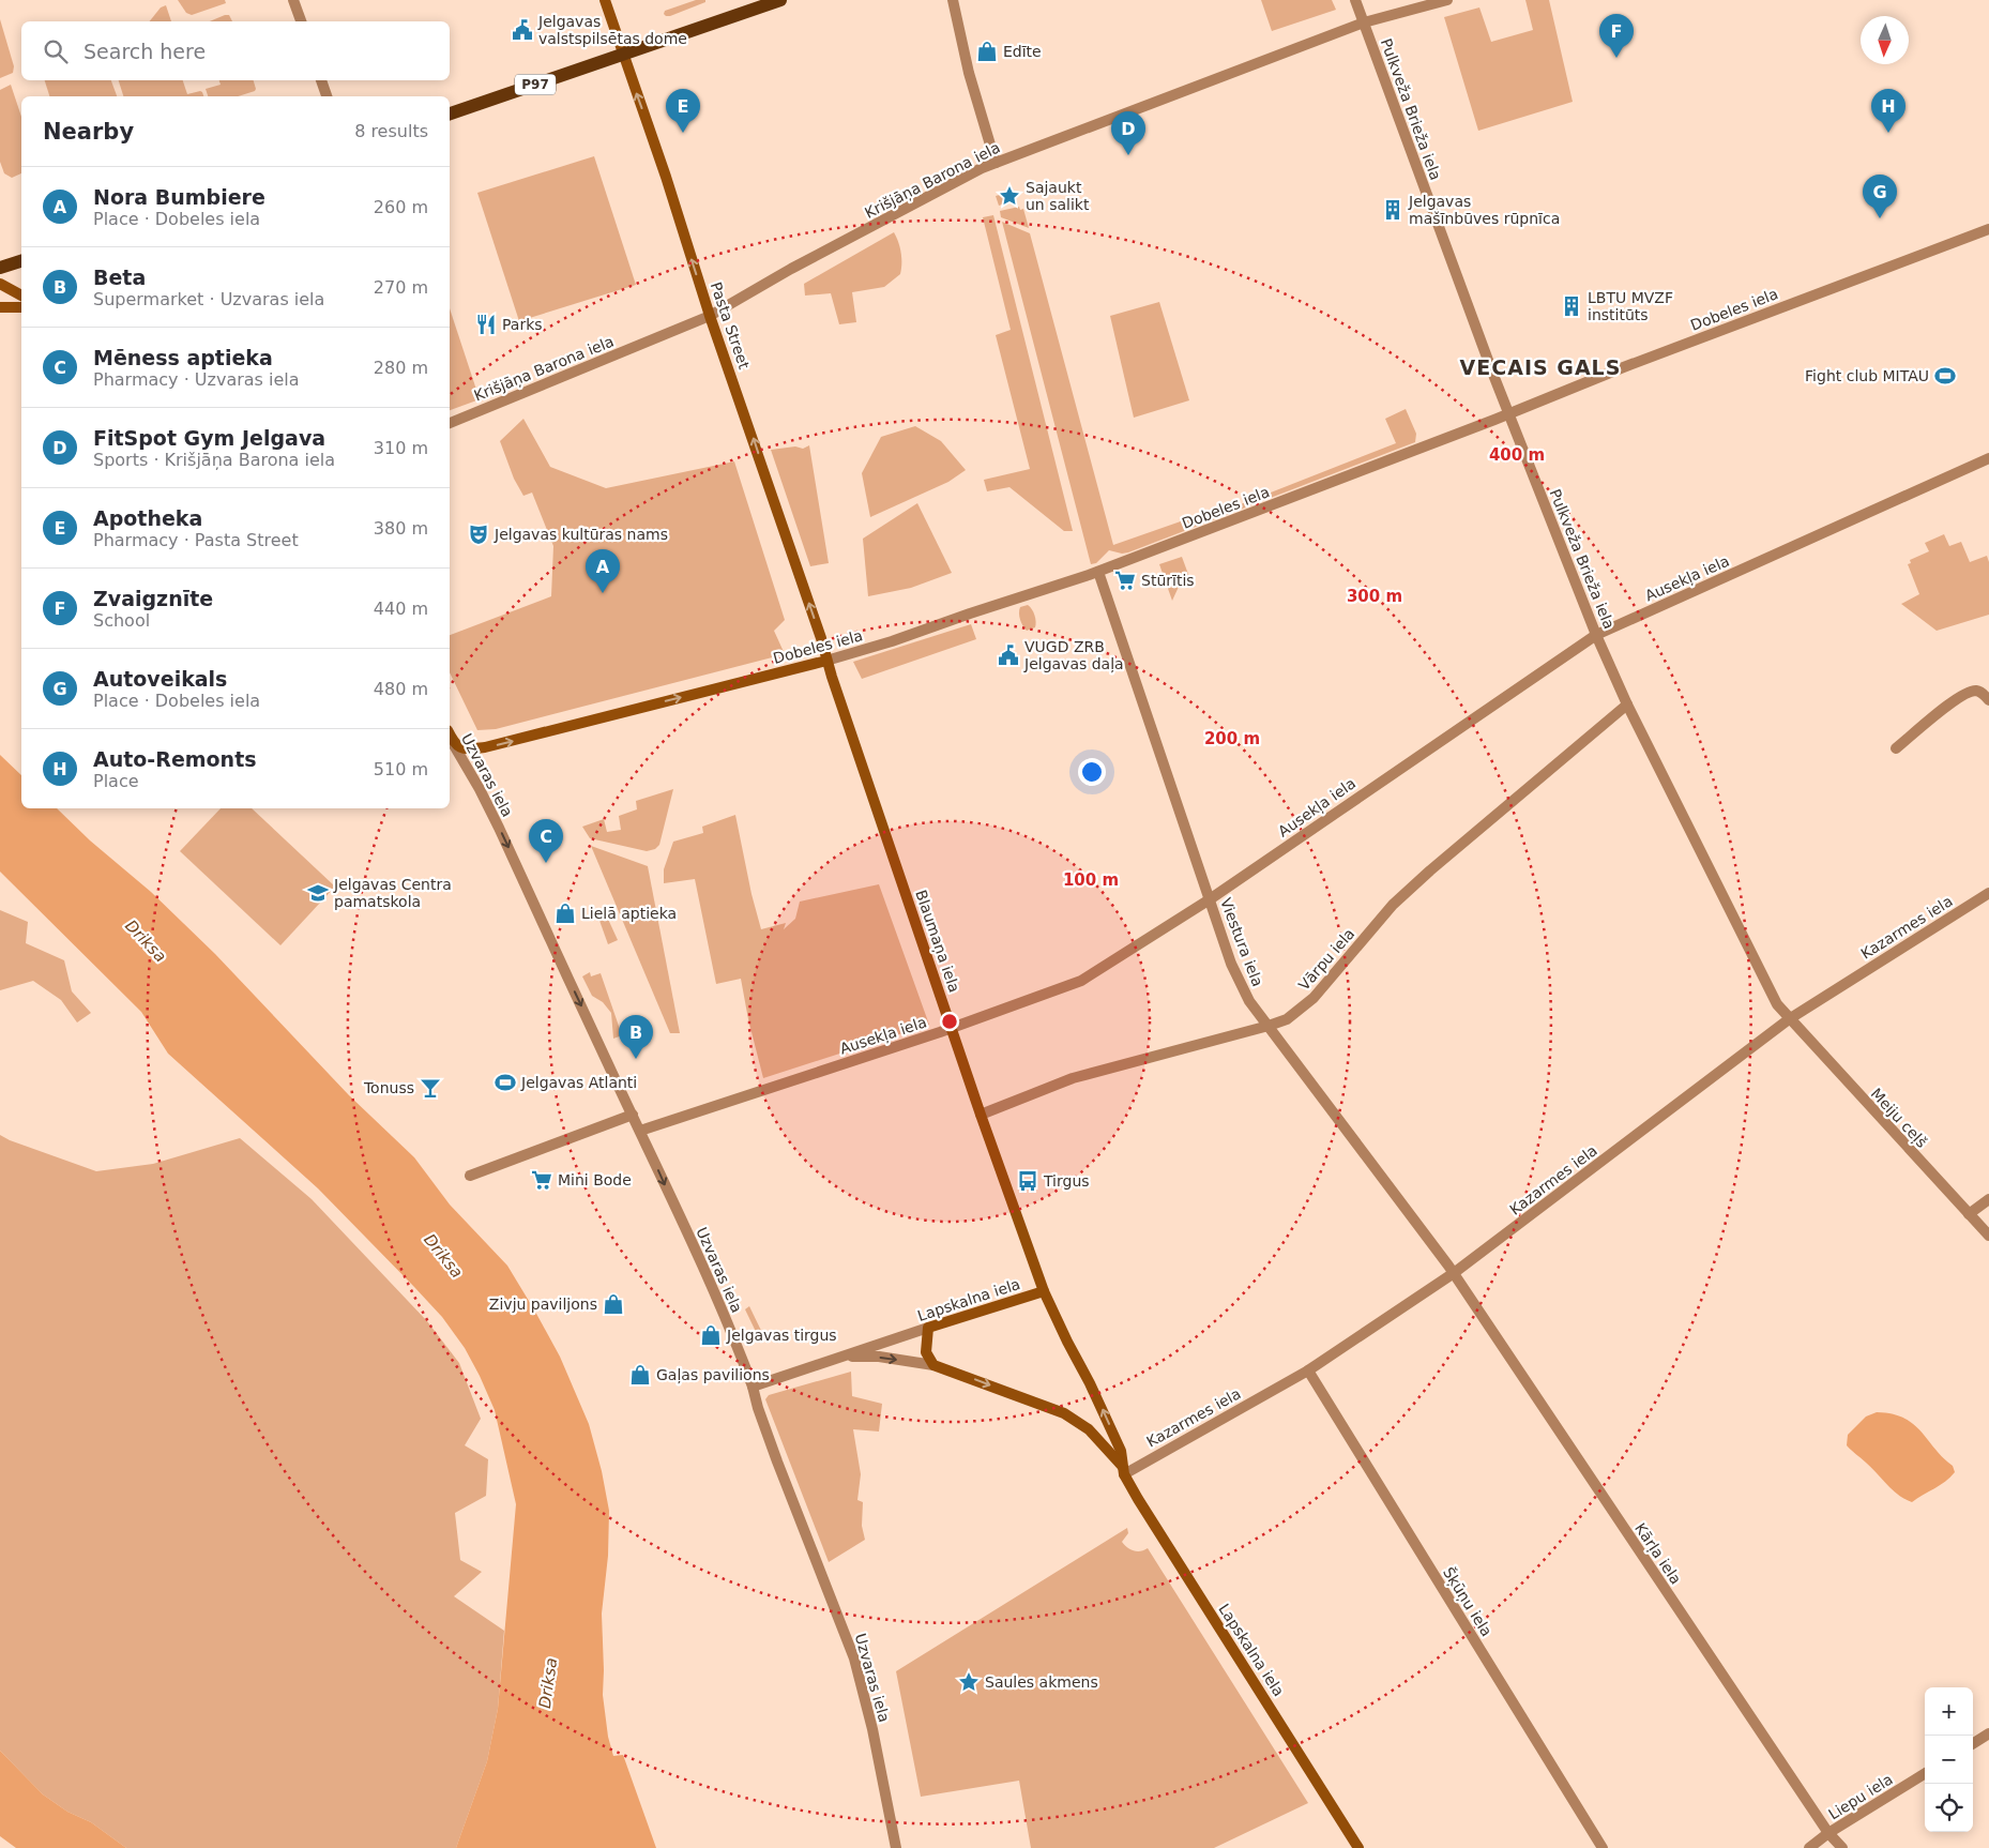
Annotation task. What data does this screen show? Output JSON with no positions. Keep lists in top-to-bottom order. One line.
{"streets":{"main road":["P97","Dobeles iela","Pasta Street","Uzvaras iela","Blaumaņa iela","Lapskalna iela"],"street":["Pulkveža Brieža iela","Krišjāņa Barona iela","Ausekļa iela","Kazarmes iela","Viestura iela","Vārpu iela","Meiju ceļš","Kārļa iela","Šķūņu iela","Liepu iela"]},"crossings":[["P97","Pasta Street"],["Pulkveža Brieža iela","Krišjāņa Barona iela"],["Pulkveža Brieža iela","Dobeles iela"],["Pulkveža Brieža iela","Ausekļa iela"],["Pulkveža Brieža iela","Kazarmes iela"],["Pulkveža Brieža iela","Vārpu iela"],["Pulkveža Brieža iela","Meiju ceļš"],["Krišjāņa Barona iela","Pasta Street"],["Dobeles iela","Pasta Street"],["Dobeles iela","Uzvaras iela"],["Dobeles iela","Blaumaņa iela"],["Dobeles iela","Viestura iela"],["Pasta Street","Blaumaņa iela"],["Ausekļa iela","Uzvaras iela"],["Ausekļa iela","Blaumaņa iela"],["Ausekļa iela","Viestura iela"],["Uzvaras iela","Lapskalna iela"],["Kazarmes iela","Viestura iela"],["Kazarmes iela","Meiju ceļš"],["Kazarmes iela","Lapskalna iela"],["Kazarmes iela","Kārļa iela"],["Kazarmes iela","Šķūņu iela"],["Blaumaņa iela","Vārpu iela"],["Blaumaņa iela","Lapskalna iela"],["Viestura iela","Vārpu iela"],["Viestura iela","Kārļa iela"],["Kārļa iela","Liepu iela"]],"one_way":["Pasta Street","Uzvaras iela"],"districts":["VECAIS GALS"],"water":["Driksa"],"places":{"public building":["Jelgavas valstspilsētas dome","VUGD ZRB Jelgavas daļa"],"shop":["Edīte","Lielā aptieka","Zivju paviljons","Jelgavas tirgus","Gaļas pavilions"],"place":["Sajaukt un salikt","Saules akmens"],"building":["Jelgavas mašīnbūves rūpnīca","LBTU MVZF institūts"],"restaurant":["Parks"],"sports":["Fight club MITAU","Jelgavas Atlanti"],"theatre":["Jelgavas kultūras nams"],"supermarket":["Stūrītis","Mini Bode"],"school or university":["Jelgavas Centra pamatskola"],"bar":["Tonuss"],"bus stop":["Tirgus"]},"north":"bottom","page":{"pins":["F","E","H","D","G","A","C","B"],"search":"Search here","heading":["Nearby","8 results"],"list":[{"mark":"A","name":"Nora Bumbiere","note":"Place · Dobeles iela","value":"260 m"},{"mark":"B","name":"Beta","note":"Supermarket · Uzvaras iela","value":"270 m"},{"mark":"C","name":"Mēness aptieka","note":"Pharmacy · Uzvaras iela","value":"280 m"},{"mark":"D","name":"FitSpot Gym Jelgava","note":"Sports · Krišjāņa Barona iela","value":"310 m"},{"mark":"E","name":"Apotheka","note":"Pharmacy · Pasta Street","value":"380 m"},{"mark":"F","name":"Zvaigznīte","note":"School","value":"440 m"},{"mark":"G","name":"Autoveikals","note":"Place · Dobeles iela","value":"480 m"},{"mark":"H","name":"Auto-Remonts","note":"Place","value":"510 m"}],"map_buttons":["+","−"]},"rings":["400 m","300 m","200 m","100 m"]}
